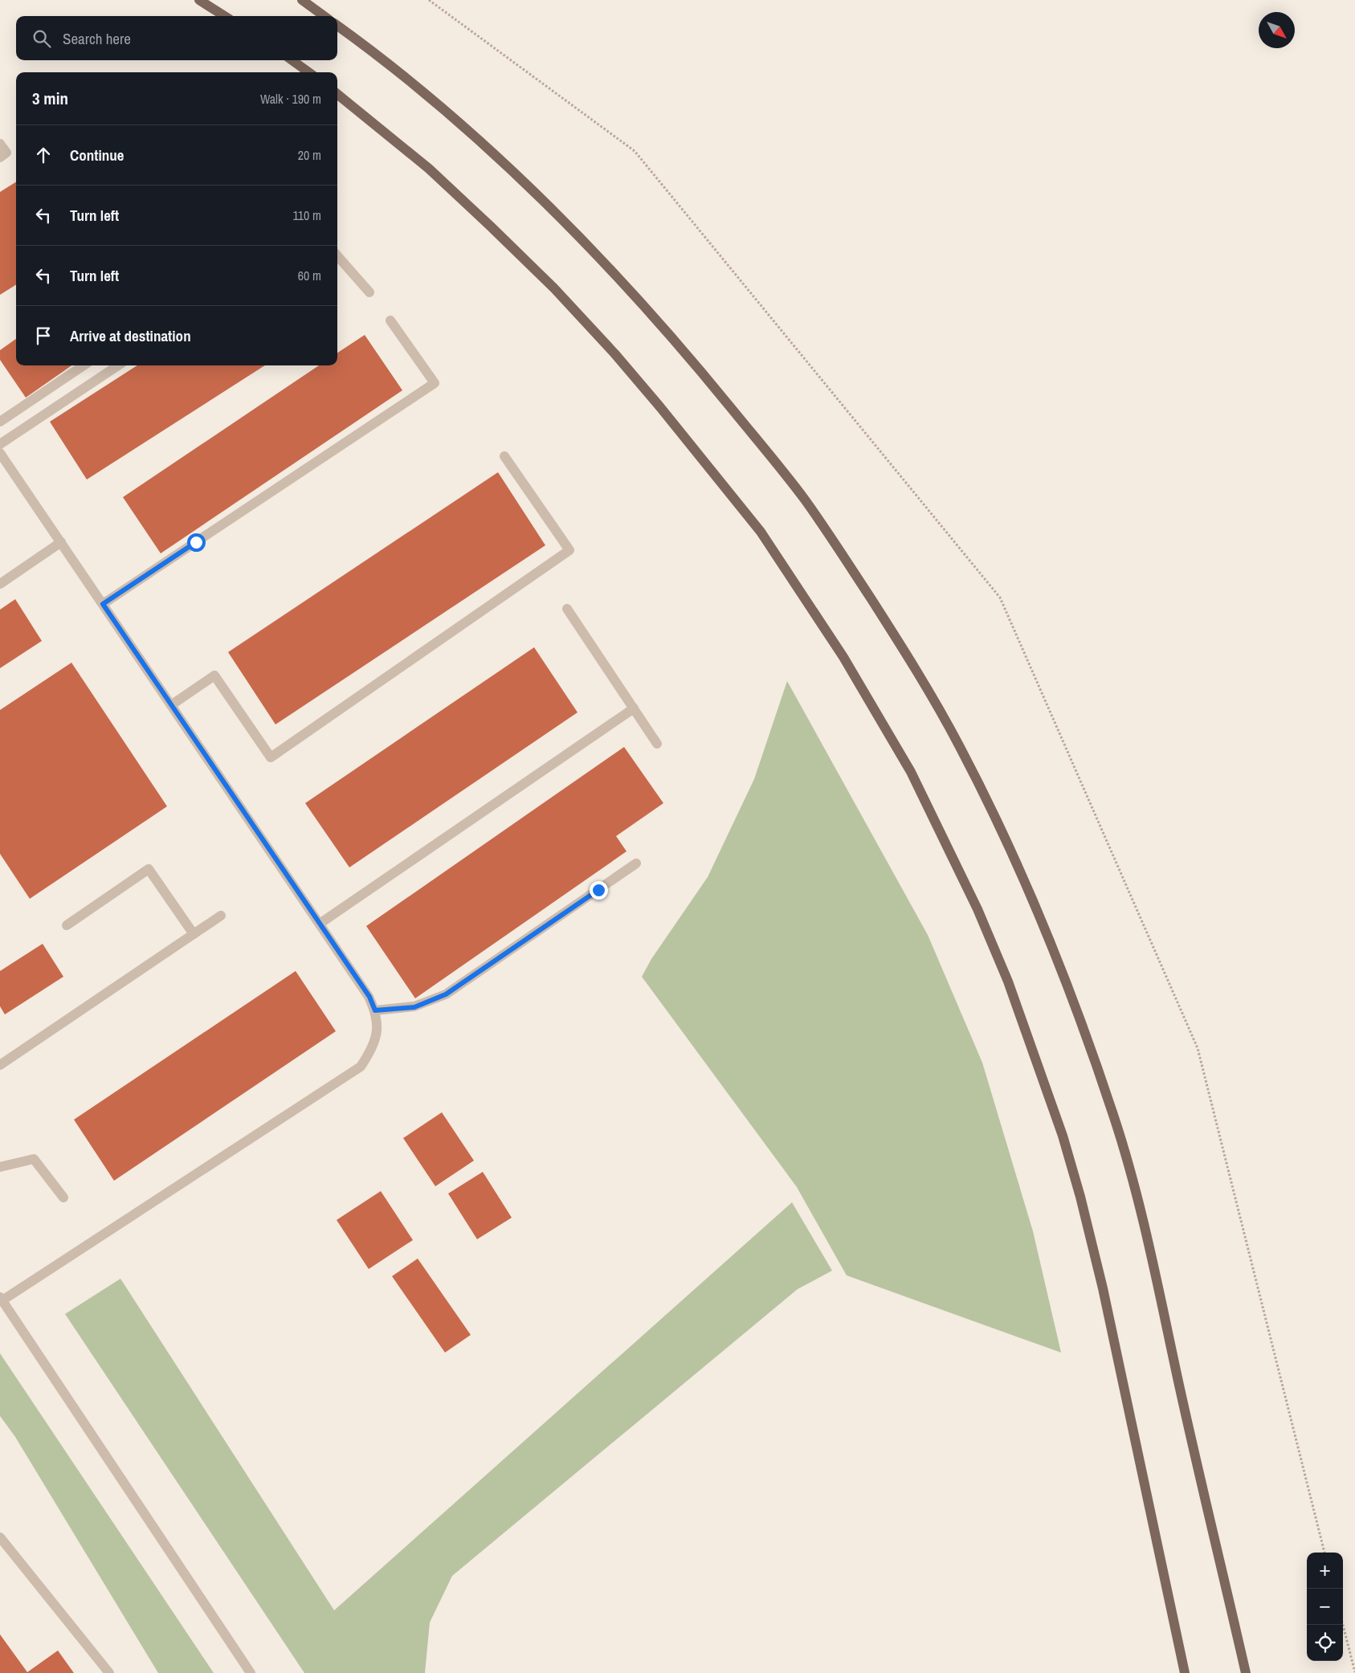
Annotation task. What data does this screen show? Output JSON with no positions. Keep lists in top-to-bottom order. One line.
{"north":"bottom right","page":{"search":"Search here","heading":["3 min","Walk · 190 m"],"list":[["Continue","20 m"],["Turn left","110 m"],["Turn left","60 m"],"Arrive at destination"],"map_buttons":["+","−"]}}
